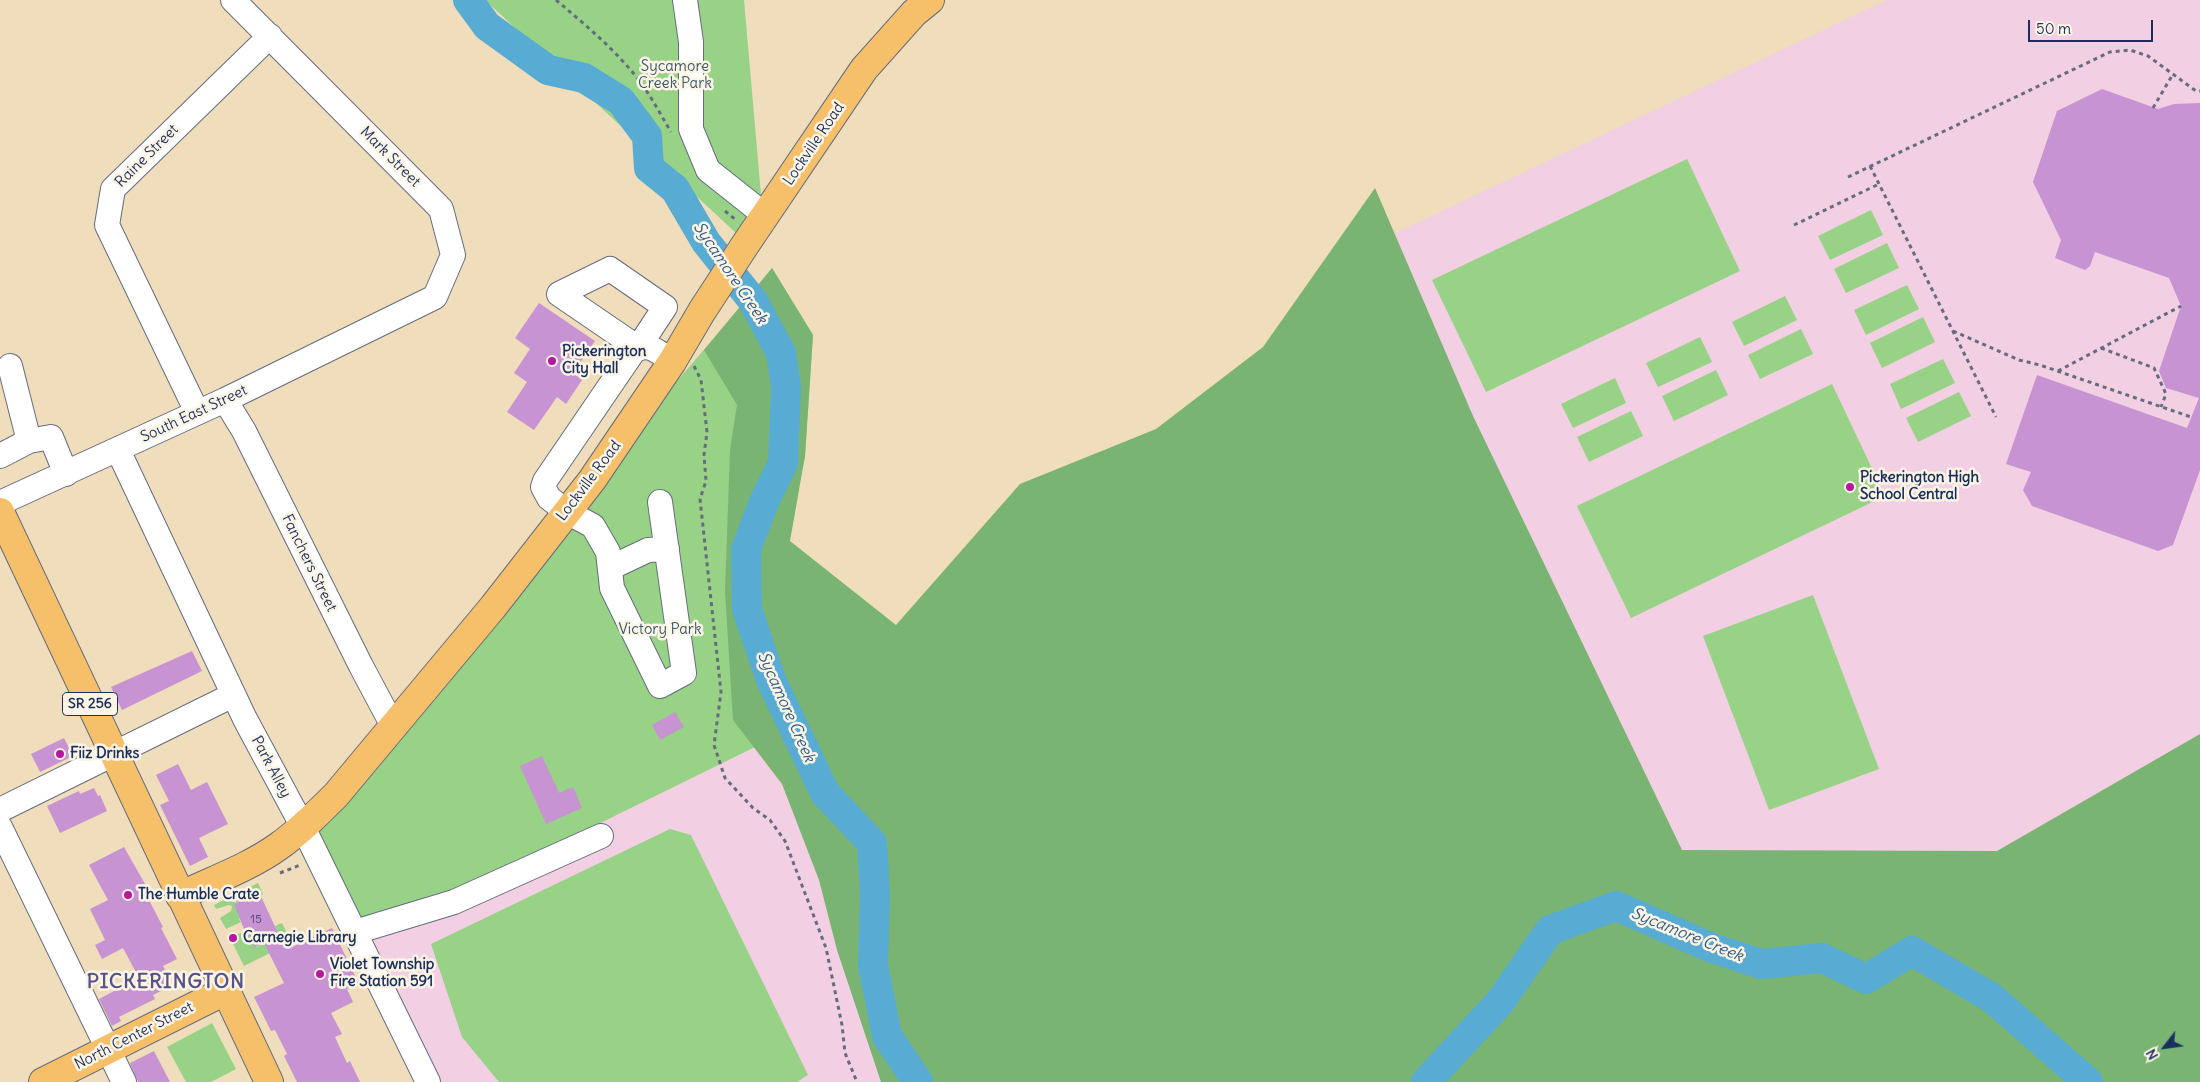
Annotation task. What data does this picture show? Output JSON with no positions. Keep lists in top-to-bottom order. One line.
{"streets":{"main road":["Lockville Road","SR 256","North Center Street"],"street":["Raine Street","Mark Street","South East Street","Fanchers Street","Park Alley"]},"crossings":[["Lockville Road","Fanchers Street"],["Lockville Road","SR 256"],["Lockville Road","Park Alley"],["Raine Street","Mark Street"],["Raine Street","South East Street"],["Mark Street","South East Street"],["South East Street","Fanchers Street"],["South East Street","Park Alley"],["SR 256","North Center Street"]],"districts":["PICKERINGTON"],"water":["Sycamore Creek"],"parks":["Sycamore Creek Park","Victory Park"],"places":["Pickerington City Hall","Pickerington High School Central","Fiiz Drinks","The Humble Crate","Carnegie Library","Violet Township Fire Station 591"],"house_numbers":["15"],"scale_bar":"50 m","north":"bottom left"}
